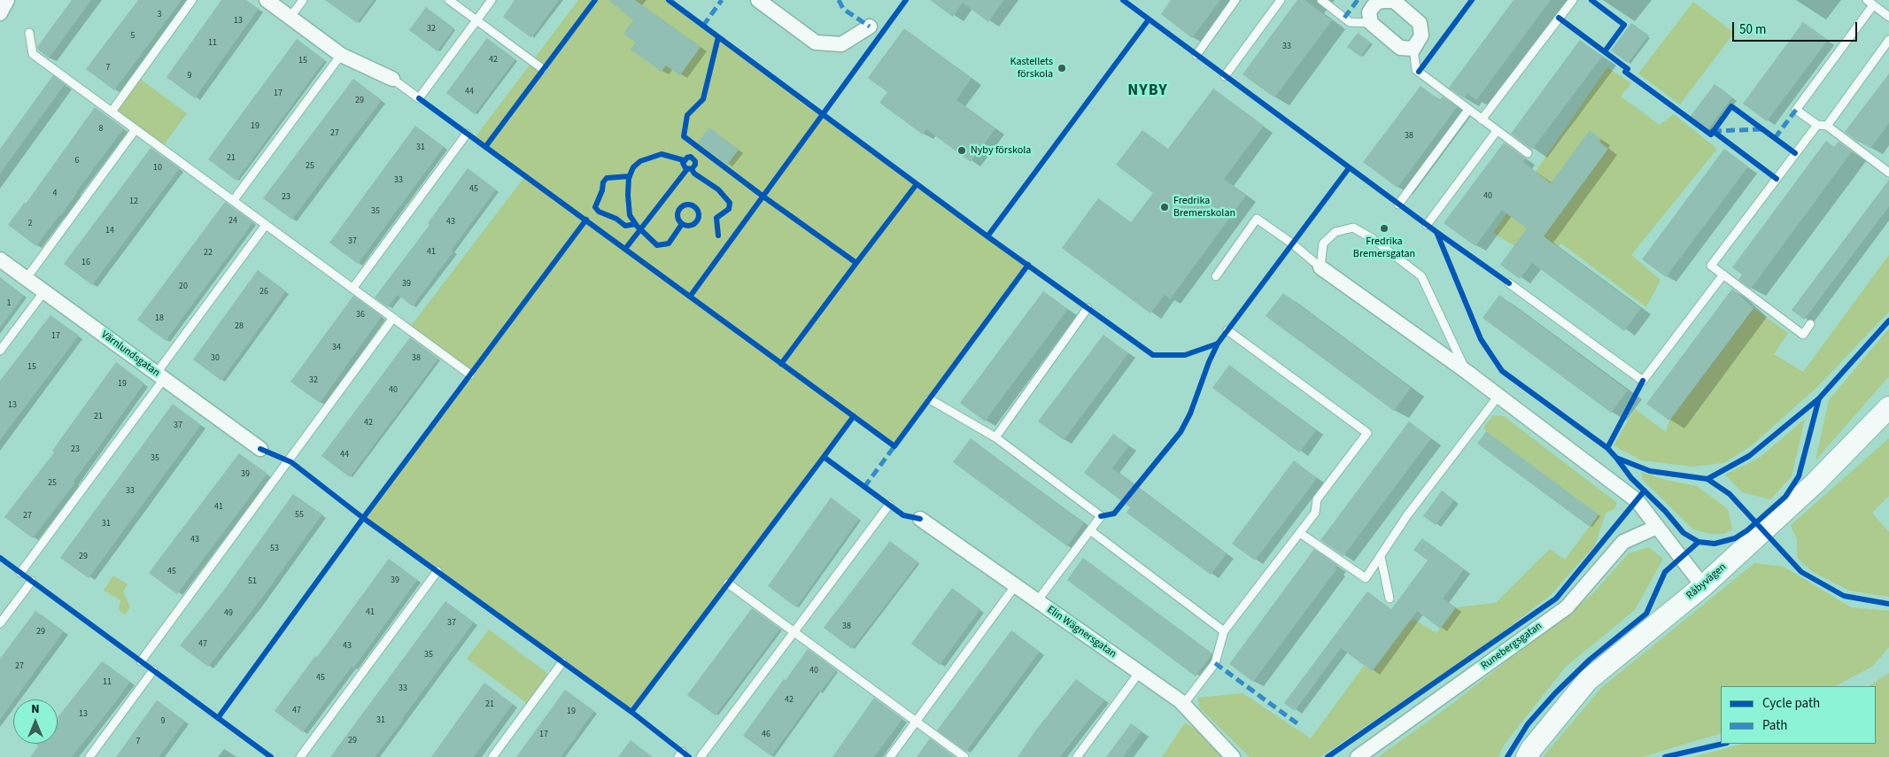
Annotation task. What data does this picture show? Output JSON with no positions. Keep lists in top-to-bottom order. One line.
{"streets":{"main road":["Råbyvägen"],"street":["Värnlundsgatan","Elin Wägnersgatan","Runebergsgatan"]},"districts":["NYBY"],"places":["Kastellets förskola","Nyby förskola","Fredrika Bremerskolan","Fredrika Bremersgatan"],"house_numbers":["3","13","32","5","11","33","42","15","7","9","44","17","29","19","8","27","38","31","21","6","25","10","33","45","4","40","23","12","35","24","43","2","14","37","41","22","16","39","20","26","1","36","18","28","17","34","30","38","15","32","19","40","13","21","42","37","23","44","35","39","25","33","41","55","27","31","43","53","29","45","39","51","41","49","37","38","29","47","43","35","27","40","45","11","33","42","21","47","19","13","31","9","17","46","29","7"],"legend":["Cycle path","Path"],"scale_bar":"50 m","north":"top"}
